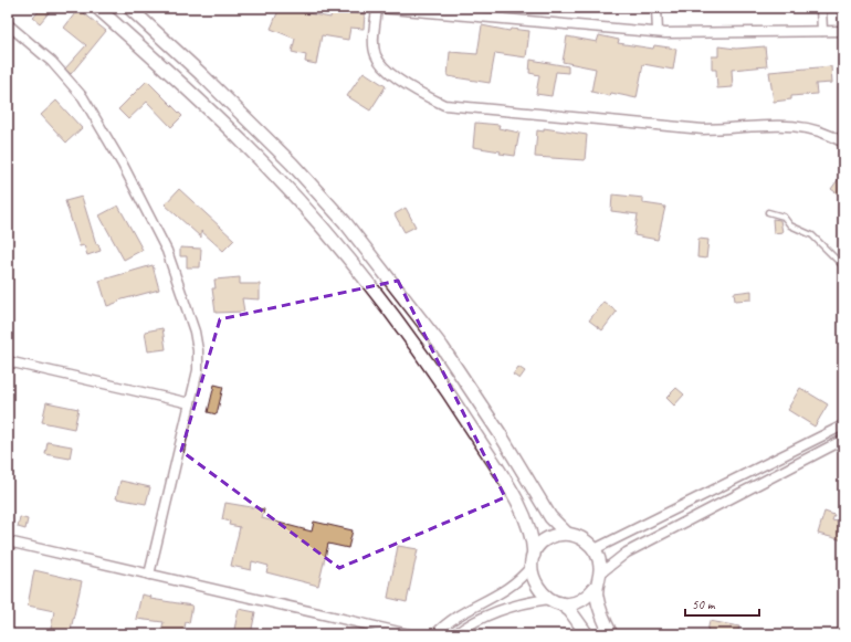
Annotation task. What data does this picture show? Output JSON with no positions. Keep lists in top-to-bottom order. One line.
{"scale_bar":"50 m"}
